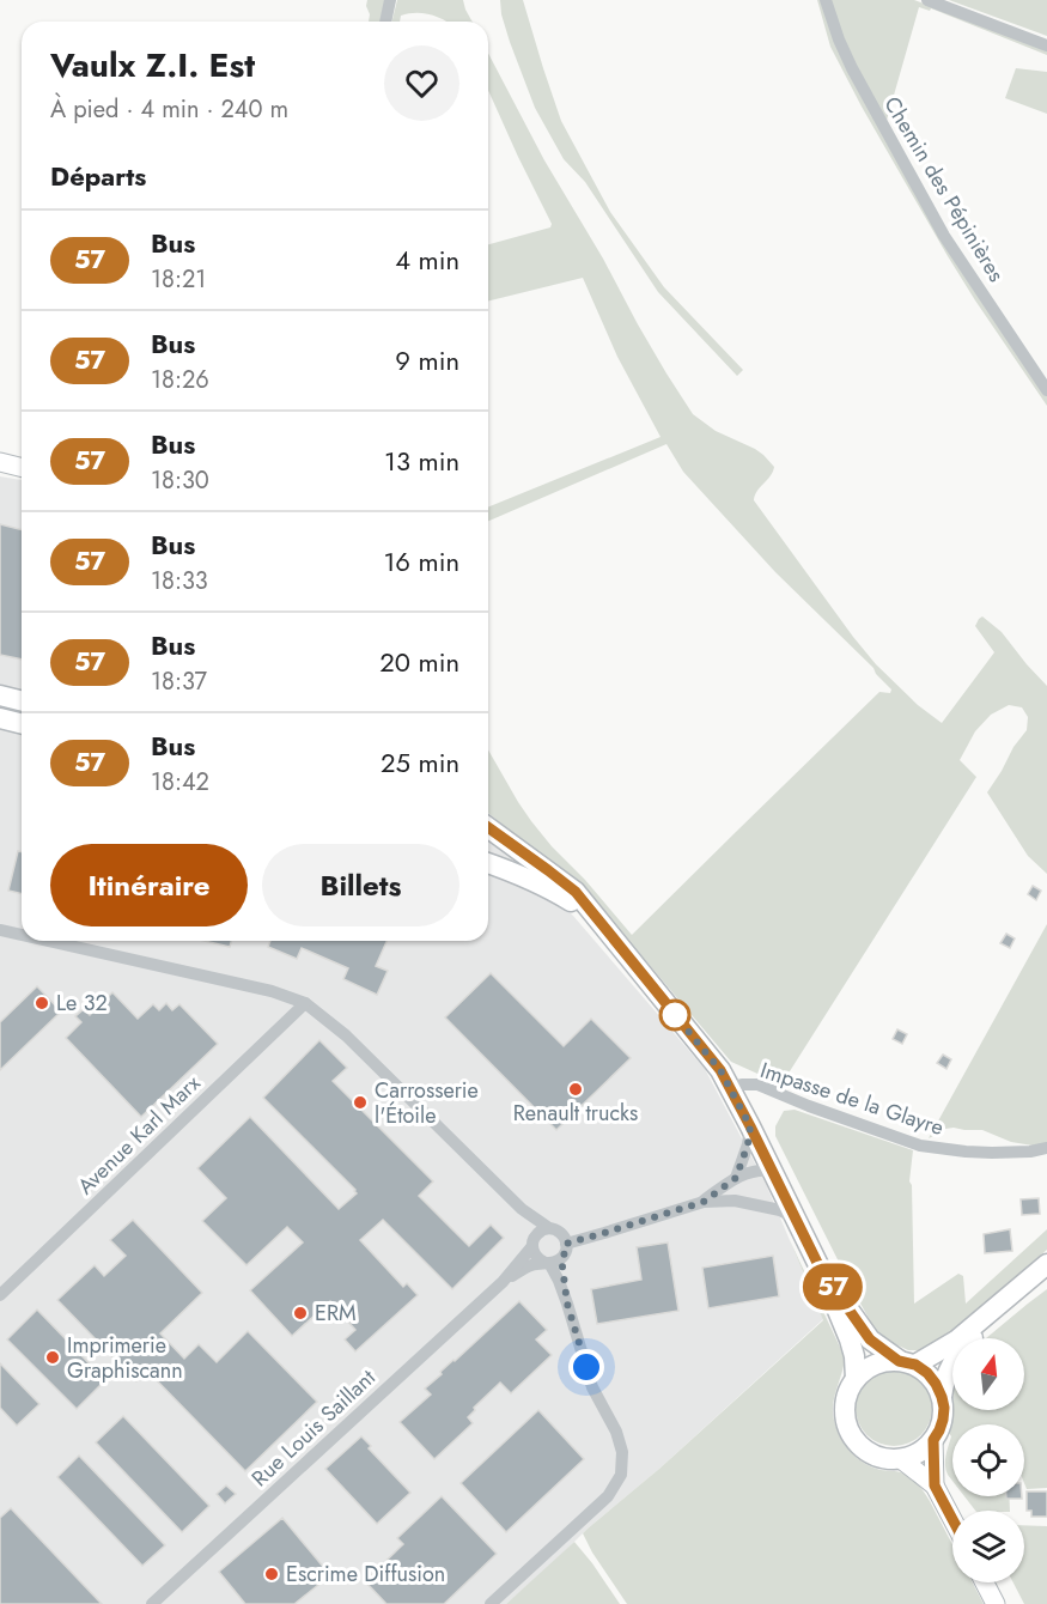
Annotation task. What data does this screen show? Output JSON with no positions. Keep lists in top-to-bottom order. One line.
{"streets":{"street":["Chemin des Pépinières","Impasse de la Glayre","Avenue Karl Marx","Rue Louis Saillant"]},"places":["Le 32","Renault trucks","Carrosserie l'Étoile","ERM","Imprimerie Graphiscann","Escrime Diffusion"],"lines":["bus line 57"],"north":"top","page":{"on_map":"57","heading":[["Vaulx Z.I. Est","À pied · 4 min · 240 m"],"Départs"],"list":[{"mark":"57","name":"Bus","note":"18:21","value":"4 min"},{"mark":"57","name":"Bus","note":"18:26","value":"9 min"},{"mark":"57","name":"Bus","note":"18:30","value":"13 min"},{"mark":"57","name":"Bus","note":"18:33","value":"16 min"},{"mark":"57","name":"Bus","note":"18:37","value":"20 min"},{"mark":"57","name":"Bus","note":"18:42","value":"25 min"}],"buttons":["Itinéraire","Billets"]}}
